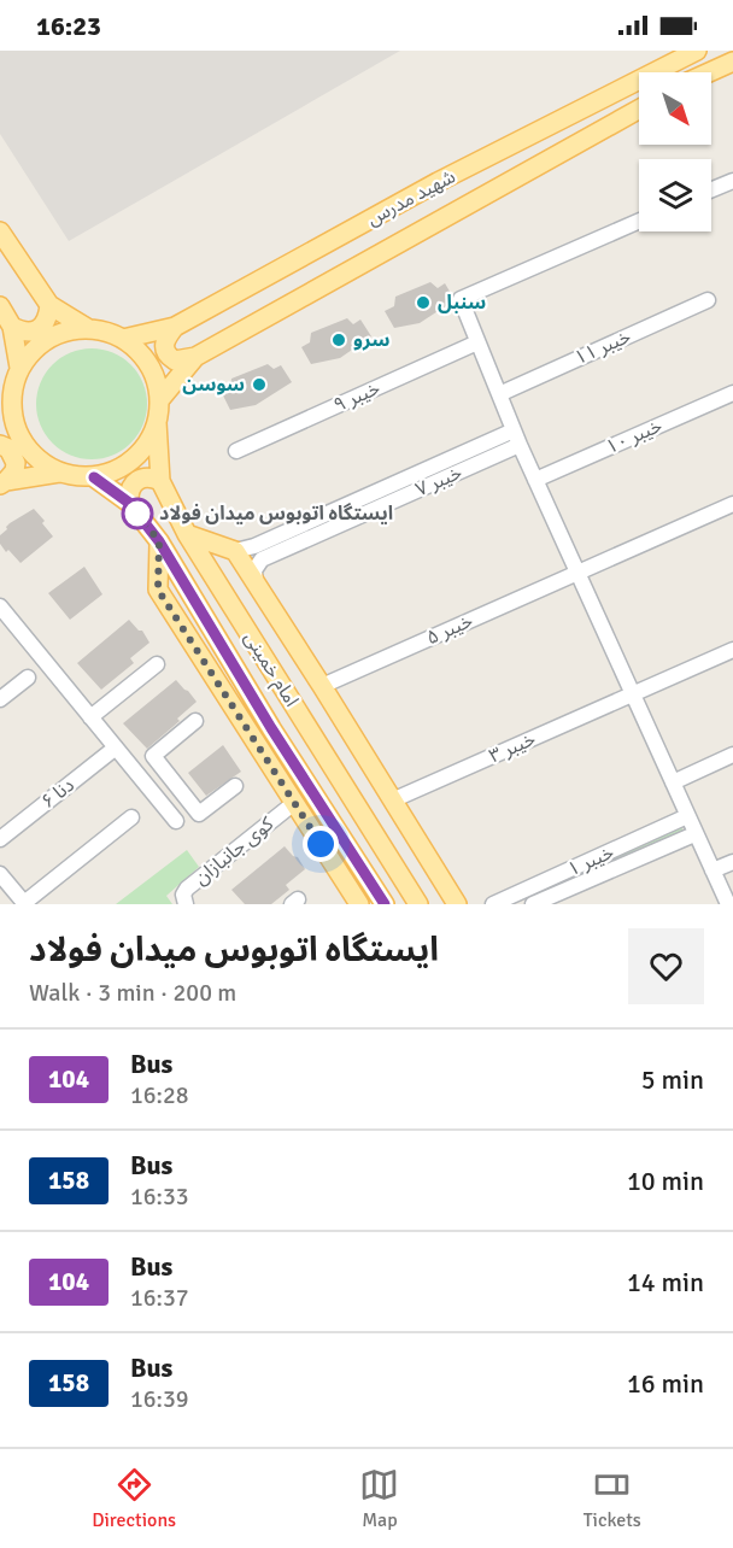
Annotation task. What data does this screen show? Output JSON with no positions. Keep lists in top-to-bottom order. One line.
{"streets":{"main road":["شهید مدرس","امام خمینی"],"street":["خیبر ۱۱","خیبر ۹","خیبر ۱۰","خیبر ۷","خیبر ۵","خیبر ۳","دنا ۶","کوی جانبازان","خیبر ۱"]},"crossings":[["شهید مدرس","امام خمینی"]],"places":["سنبل","سرو","سوسن","ایستگاه اتوبوس میدان فولاد"],"lines":["bus line 104"],"north":"bottom right","page":{"status":"16:23","heading":["ایستگاه اتوبوس میدان فولاد","Walk · 3 min · 200 m"],"list":[{"mark":"104","name":"Bus","note":"16:28","value":"5 min"},{"mark":"158","name":"Bus","note":"16:33","value":"10 min"},{"mark":"104","name":"Bus","note":"16:37","value":"14 min"},{"mark":"158","name":"Bus","note":"16:39","value":"16 min"}],"tabs":["Directions","Map","Tickets"]}}
